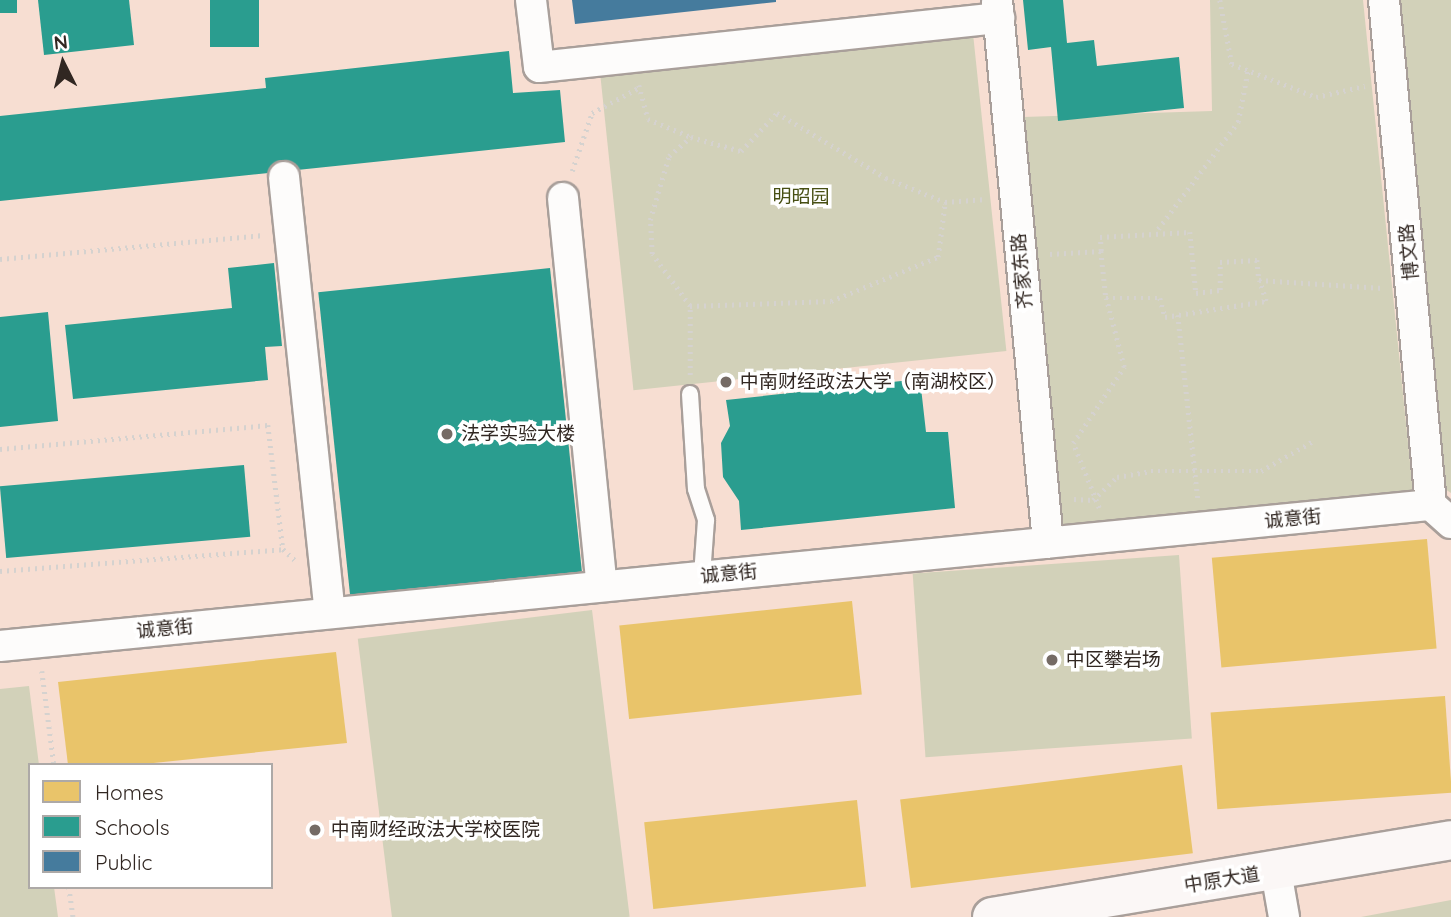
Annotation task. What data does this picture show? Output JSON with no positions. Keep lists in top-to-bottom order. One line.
{"streets":{"main road":["中原大道"],"street":["博文路","齐家东路","诚意街"]},"crossings":[["博文路","诚意街"],["齐家东路","诚意街"]],"parks":["明昭园"],"places":["中南财经政法大学（南湖校区）","法学实验大楼","中区攀岩场","中南财经政法大学校医院"],"legend":["Homes","Schools","Public"],"north":"top"}
